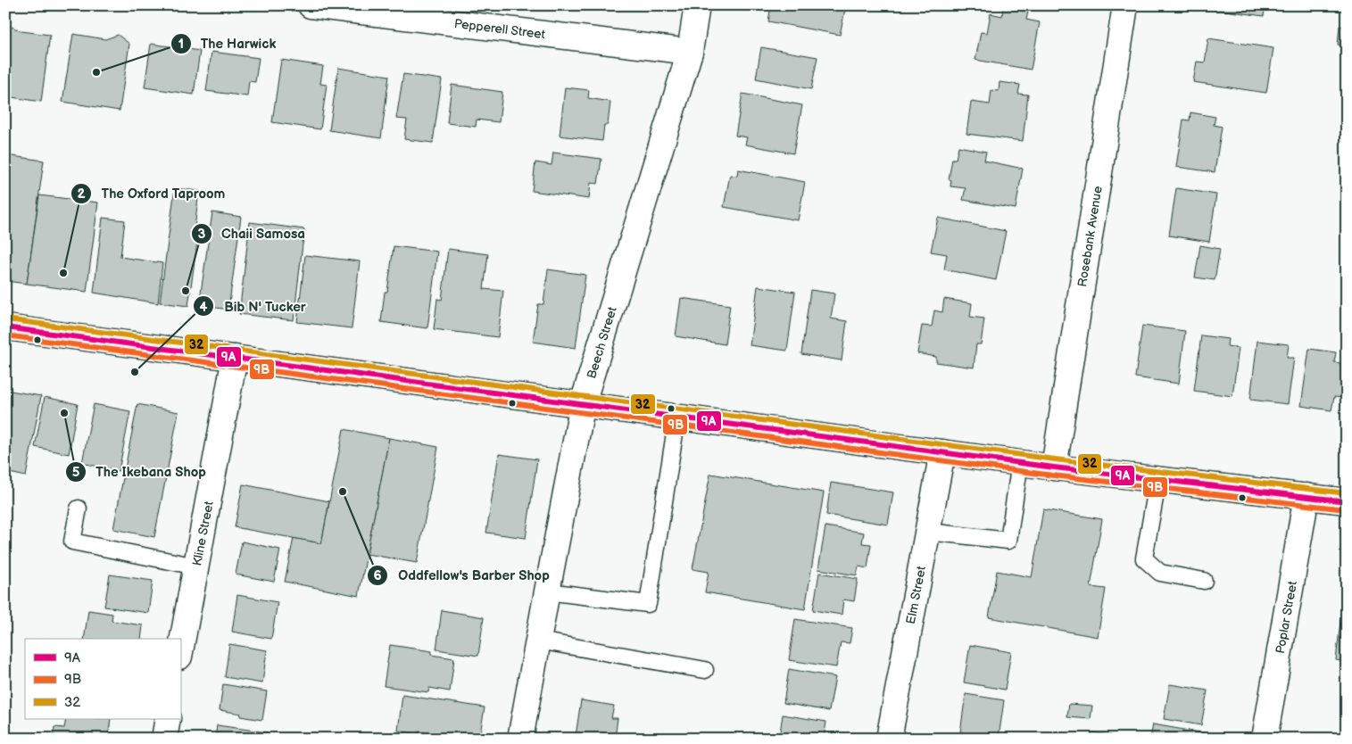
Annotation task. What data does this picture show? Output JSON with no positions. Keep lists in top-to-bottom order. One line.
{"streets":{"street":["Pepperell Street","Rosebank Avenue","Beech Street","Kline Street","Elm Street","Poplar Street"]},"crossings":[["Pepperell Street","Beech Street"]],"places":["The Harwick","The Oxford Taproom","Chaii Samosa","Bib N' Tucker","The Ikebana Shop","Oddfellow's Barber Shop"],"lines":["transit line 32","transit line 9A","transit line 9B"],"legend":["9A","9B","32"]}
